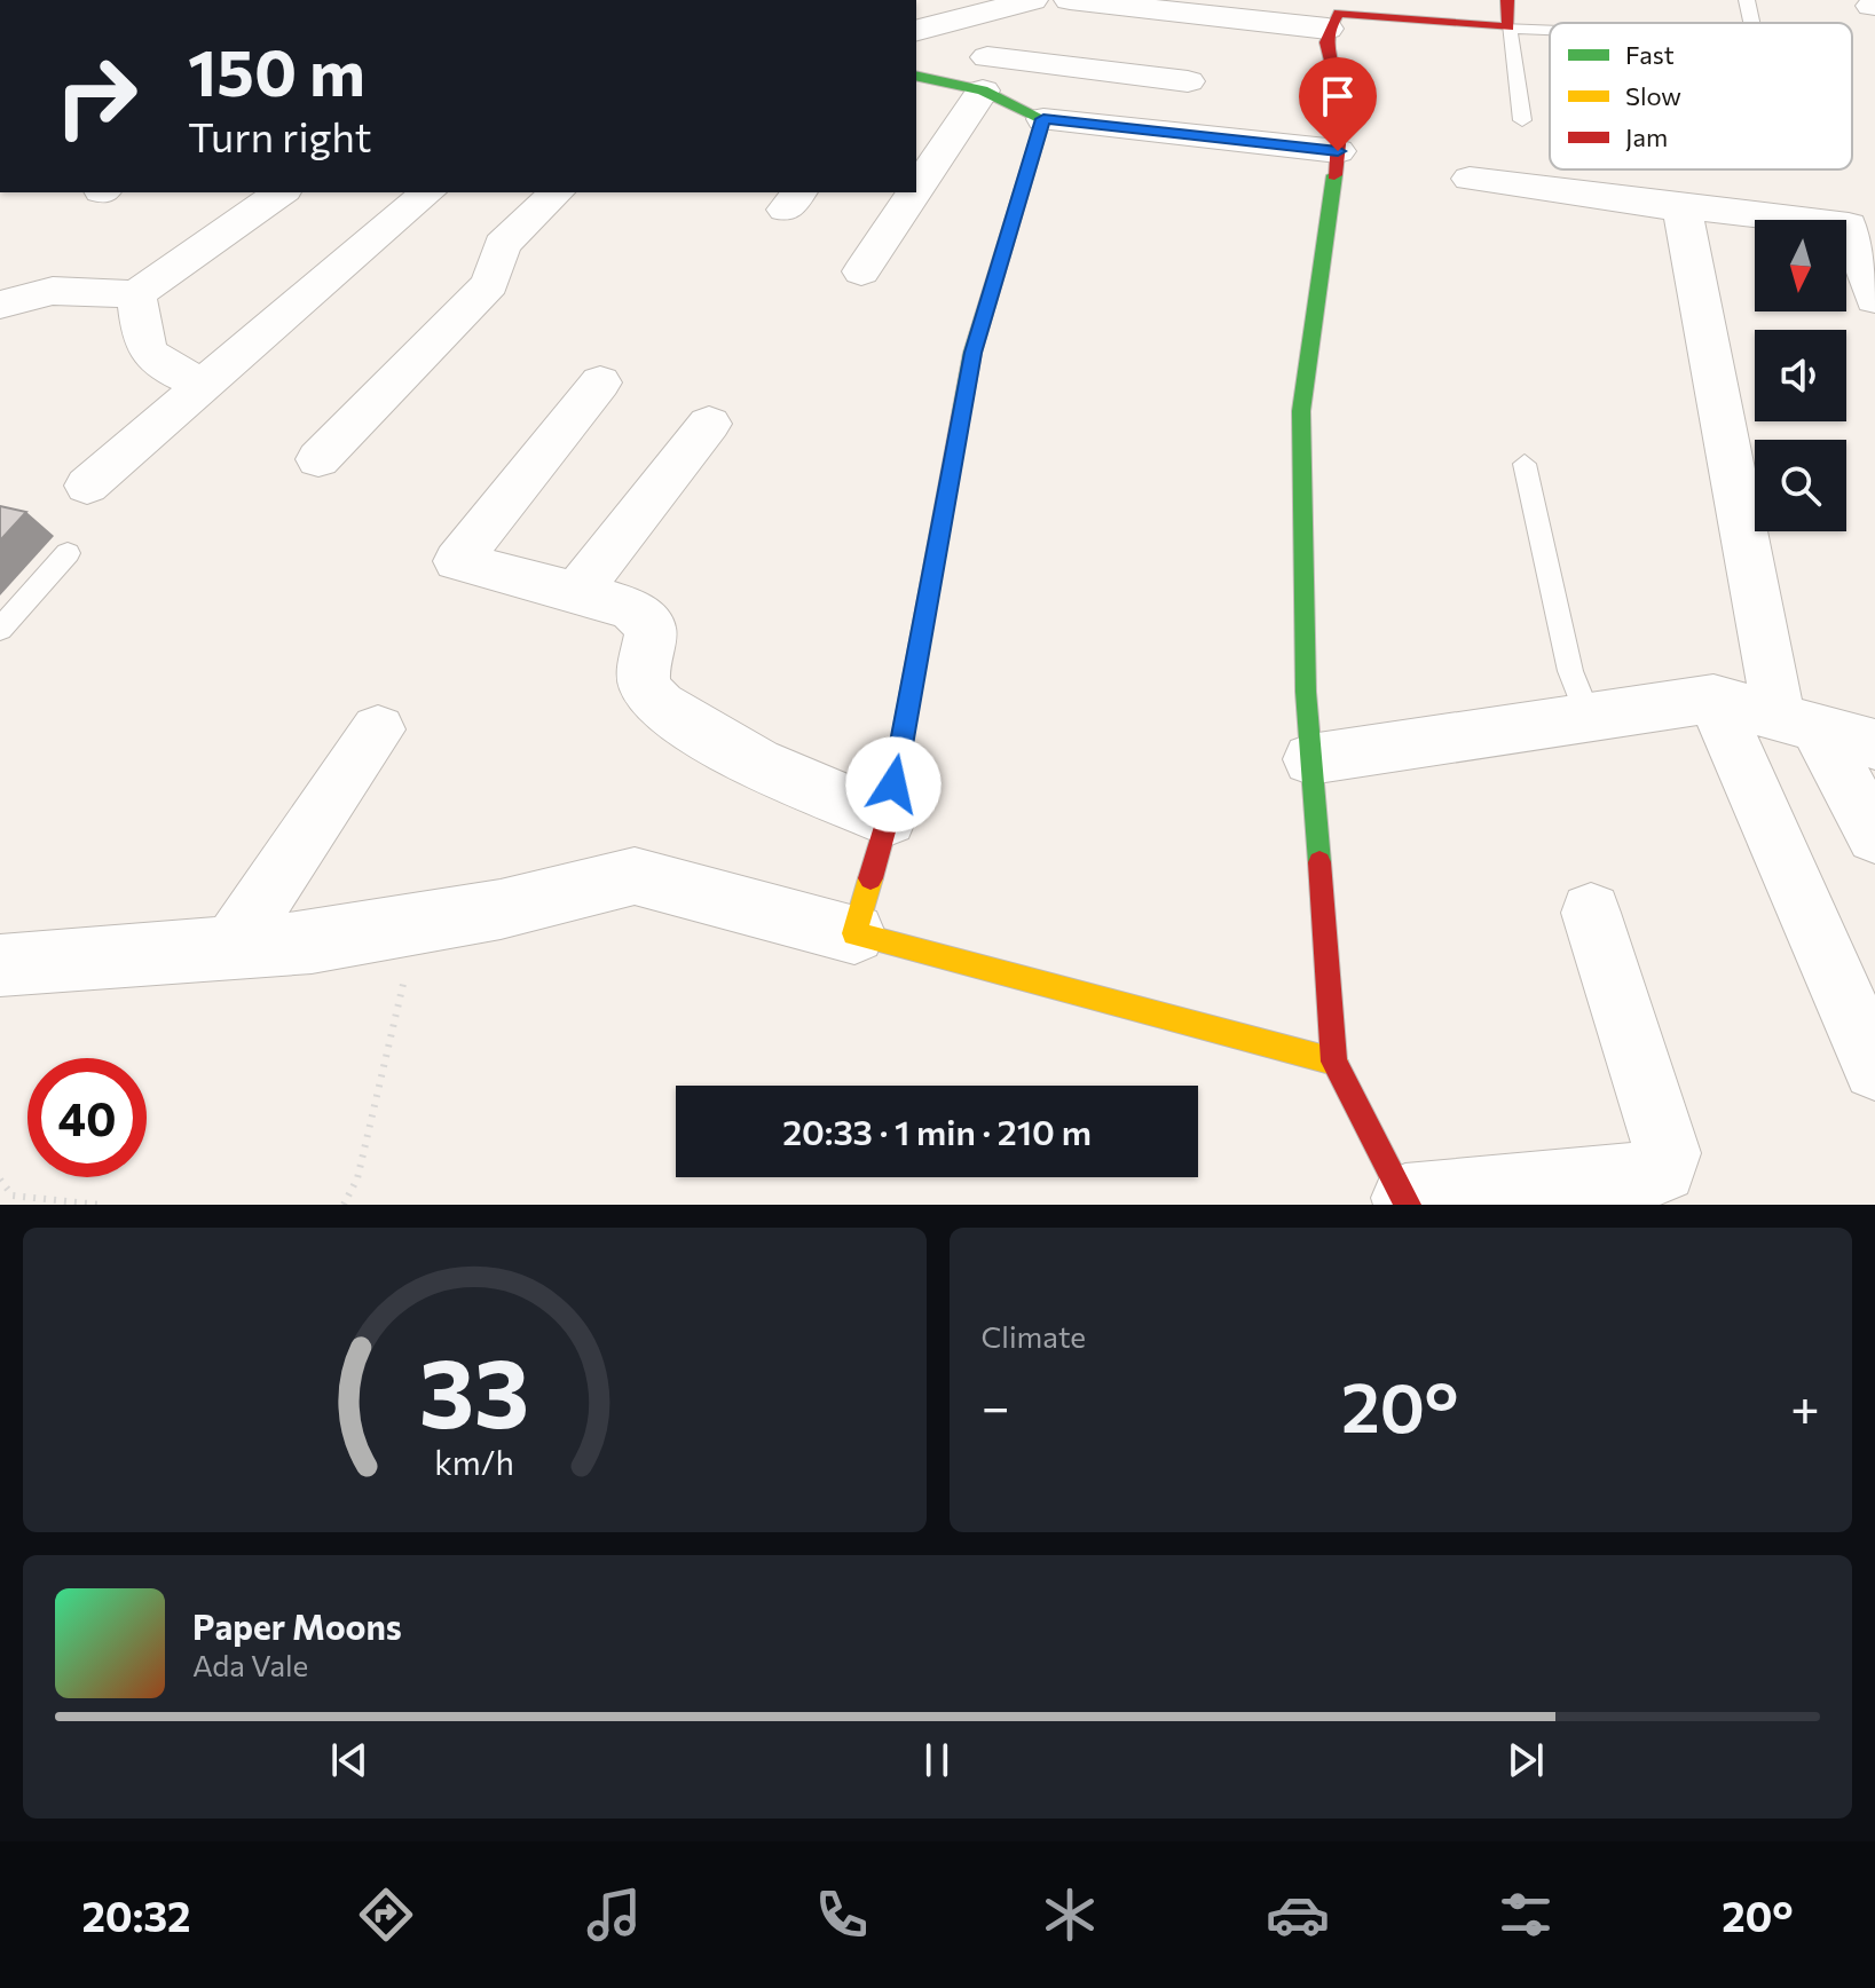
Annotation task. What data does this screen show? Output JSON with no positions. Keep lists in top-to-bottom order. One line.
{"legend":["Fast","Slow","Jam"],"north":"bottom","page":{"turn":["150 m","Turn right"],"limit":"40","trip":"20:33 · 1 min · 210 m","tile":"Climate","heat":["−","20°","+"],"song":["Paper Moons","Ada Vale"],"tabs":["20:32","20°"],"gauge":["33","km/h"]}}
